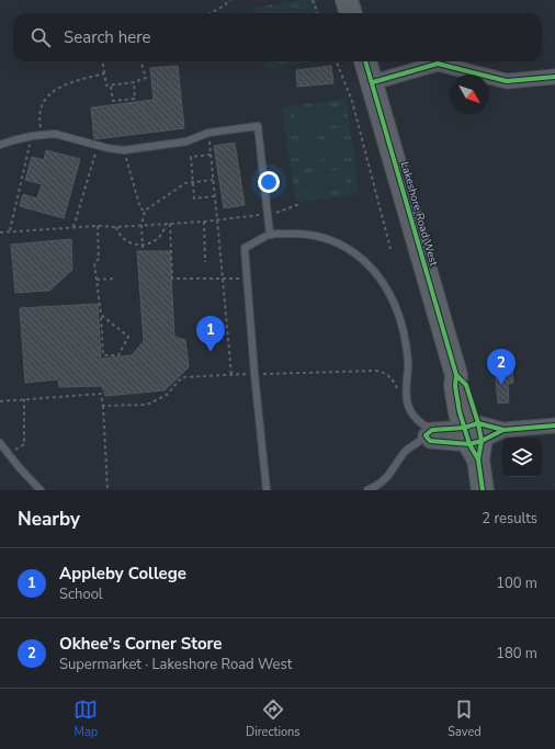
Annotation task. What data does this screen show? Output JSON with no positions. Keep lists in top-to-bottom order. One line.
{"streets":{"main road":["Lakeshore Road West"]},"north":"bottom right","page":{"search":"Search here","pins":["1","2"],"heading":["Nearby","2 results"],"list":[{"mark":"1","name":"Appleby College","note":"School","value":"100 m"},{"mark":"2","name":"Okhee's Corner Store","note":"Supermarket · Lakeshore Road West","value":"180 m"}],"nav":["Map","Directions","Saved"]}}
